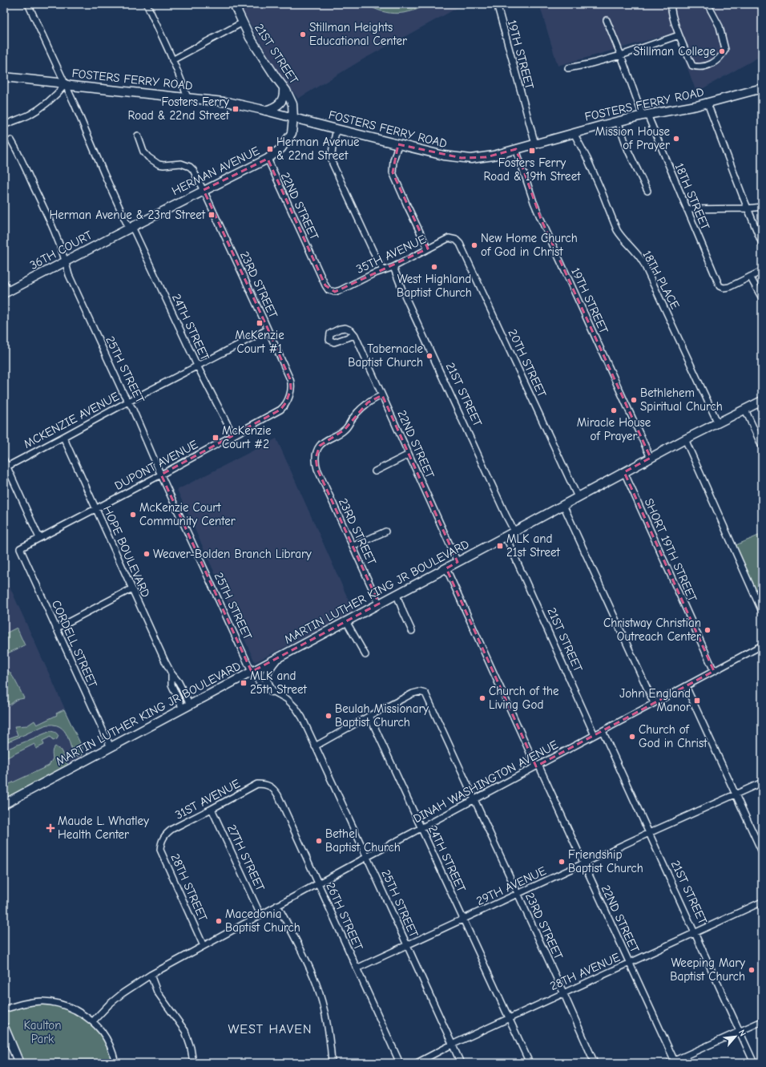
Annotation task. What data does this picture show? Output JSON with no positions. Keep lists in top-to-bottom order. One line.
{"streets":{"street":["21ST STREET","19TH STREET","FOSTERS FERRY ROAD","HERMAN AVENUE","18TH STREET","22ND STREET","36TH COURT","35TH AVENUE","18TH PLACE","23RD STREET","24TH STREET","20TH STREET","25TH STREET","MCKENZIE AVENUE","DUPONT AVENUE","SHORT 19TH STREET","HOPE BOULEVARD","MARTIN LUTHER KING JR BOULEVARD","CORDELL STREET","DINAH WASHINGTON AVENUE","31ST AVENUE","27TH STREET","29TH AVENUE","28TH STREET","26TH STREET","28TH AVENUE"]},"crossings":[["21ST STREET","FOSTERS FERRY ROAD"],["21ST STREET","HERMAN AVENUE"],["21ST STREET","35TH AVENUE"],["21ST STREET","MARTIN LUTHER KING JR BOULEVARD"],["21ST STREET","DINAH WASHINGTON AVENUE"],["21ST STREET","29TH AVENUE"],["21ST STREET","28TH AVENUE"],["19TH STREET","FOSTERS FERRY ROAD"],["19TH STREET","MARTIN LUTHER KING JR BOULEVARD"],["FOSTERS FERRY ROAD","HERMAN AVENUE"],["FOSTERS FERRY ROAD","18TH STREET"],["FOSTERS FERRY ROAD","18TH PLACE"],["FOSTERS FERRY ROAD","24TH STREET"],["HERMAN AVENUE","22ND STREET"],["HERMAN AVENUE","36TH COURT"],["HERMAN AVENUE","23RD STREET"],["HERMAN AVENUE","24TH STREET"],["22ND STREET","35TH AVENUE"],["22ND STREET","23RD STREET"],["22ND STREET","MARTIN LUTHER KING JR BOULEVARD"],["22ND STREET","DINAH WASHINGTON AVENUE"],["22ND STREET","29TH AVENUE"],["22ND STREET","28TH AVENUE"],["36TH COURT","24TH STREET"],["36TH COURT","25TH STREET"],["35TH AVENUE","20TH STREET"],["18TH PLACE","MARTIN LUTHER KING JR BOULEVARD"],["23RD STREET","24TH STREET"],["23RD STREET","MCKENZIE AVENUE"],["23RD STREET","DUPONT AVENUE"],["23RD STREET","MARTIN LUTHER KING JR BOULEVARD"],["23RD STREET","DINAH WASHINGTON AVENUE"],["23RD STREET","29TH AVENUE"],["23RD STREET","28TH AVENUE"],["24TH STREET","MCKENZIE AVENUE"],["24TH STREET","DUPONT AVENUE"],["24TH STREET","DINAH WASHINGTON AVENUE"],["24TH STREET","29TH AVENUE"],["24TH STREET","28TH AVENUE"],["20TH STREET","MARTIN LUTHER KING JR BOULEVARD"],["25TH STREET","MCKENZIE AVENUE"],["25TH STREET","DUPONT AVENUE"],["25TH STREET","MARTIN LUTHER KING JR BOULEVARD"],["25TH STREET","DINAH WASHINGTON AVENUE"],["25TH STREET","29TH AVENUE"],["25TH STREET","28TH AVENUE"],["MCKENZIE AVENUE","HOPE BOULEVARD"],["DUPONT AVENUE","HOPE BOULEVARD"],["DUPONT AVENUE","CORDELL STREET"],["SHORT 19TH STREET","MARTIN LUTHER KING JR BOULEVARD"],["SHORT 19TH STREET","DINAH WASHINGTON AVENUE"],["HOPE BOULEVARD","MARTIN LUTHER KING JR BOULEVARD"],["MARTIN LUTHER KING JR BOULEVARD","CORDELL STREET"],["DINAH WASHINGTON AVENUE","27TH STREET"],["DINAH WASHINGTON AVENUE","28TH STREET"],["DINAH WASHINGTON AVENUE","26TH STREET"],["31ST AVENUE","27TH STREET"],["31ST AVENUE","28TH STREET"],["31ST AVENUE","26TH STREET"],["29TH AVENUE","26TH STREET"]],"districts":["WEST HAVEN"],"parks":["Kaulton Park"],"places":{"other":["Stillman Heights Educational Center","Stillman College","Mission House of Prayer","New Home Church of God in Christ","West Highland Baptist Church","Tabernacle Baptist Church","Bethlehem Spiritual Church","Miracle House of Prayer","McKenzie Court Community Center","Weaver-Bolden Branch Library","Christway Christian Outreach Center","Church of the Living God","Beulah Missionary Baptist Church","Church of God in Christ","Bethel Baptist Church","Friendship Baptist Church","Macedonia Baptist Church","Weeping Mary Baptist Church"],"transit":["Fosters Ferry Road & 22nd Street","Herman Avenue & 22nd Street","Fosters Ferry Road & 19th Street","Herman Avenue & 23rd Street","McKenzie Court #1","McKenzie Court #2","MLK and 21st Street","MLK and 25th Street","John England Manor"],"health":["Maude L. Whatley Health Center"]},"north":"top right"}
